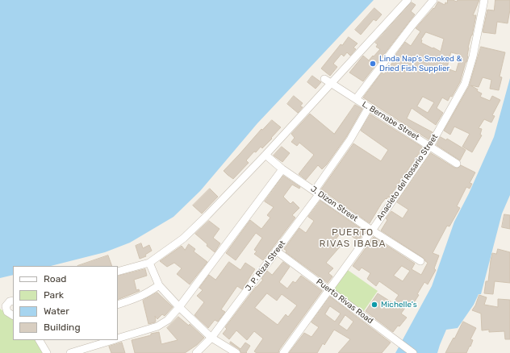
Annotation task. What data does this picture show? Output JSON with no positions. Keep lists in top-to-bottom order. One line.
{"streets":{"street":["L. Bernabe Street","Anacleto del Rosario Street","J. Dizon Street","J. P. Rizal Street","Puerto Rivas Road"]},"crossings":[["L. Bernabe Street","Anacleto del Rosario Street"],["L. Bernabe Street","J. P. Rizal Street"],["Anacleto del Rosario Street","J. Dizon Street"],["Anacleto del Rosario Street","Puerto Rivas Road"],["J. Dizon Street","J. P. Rizal Street"],["J. P. Rizal Street","Puerto Rivas Road"]],"districts":["PUERTO RIVAS IBABA"],"places":["Linda Nap's Smoked & Dried Fish Supplier","Michelle's"],"legend":["Road","Park","Water","Building"]}
